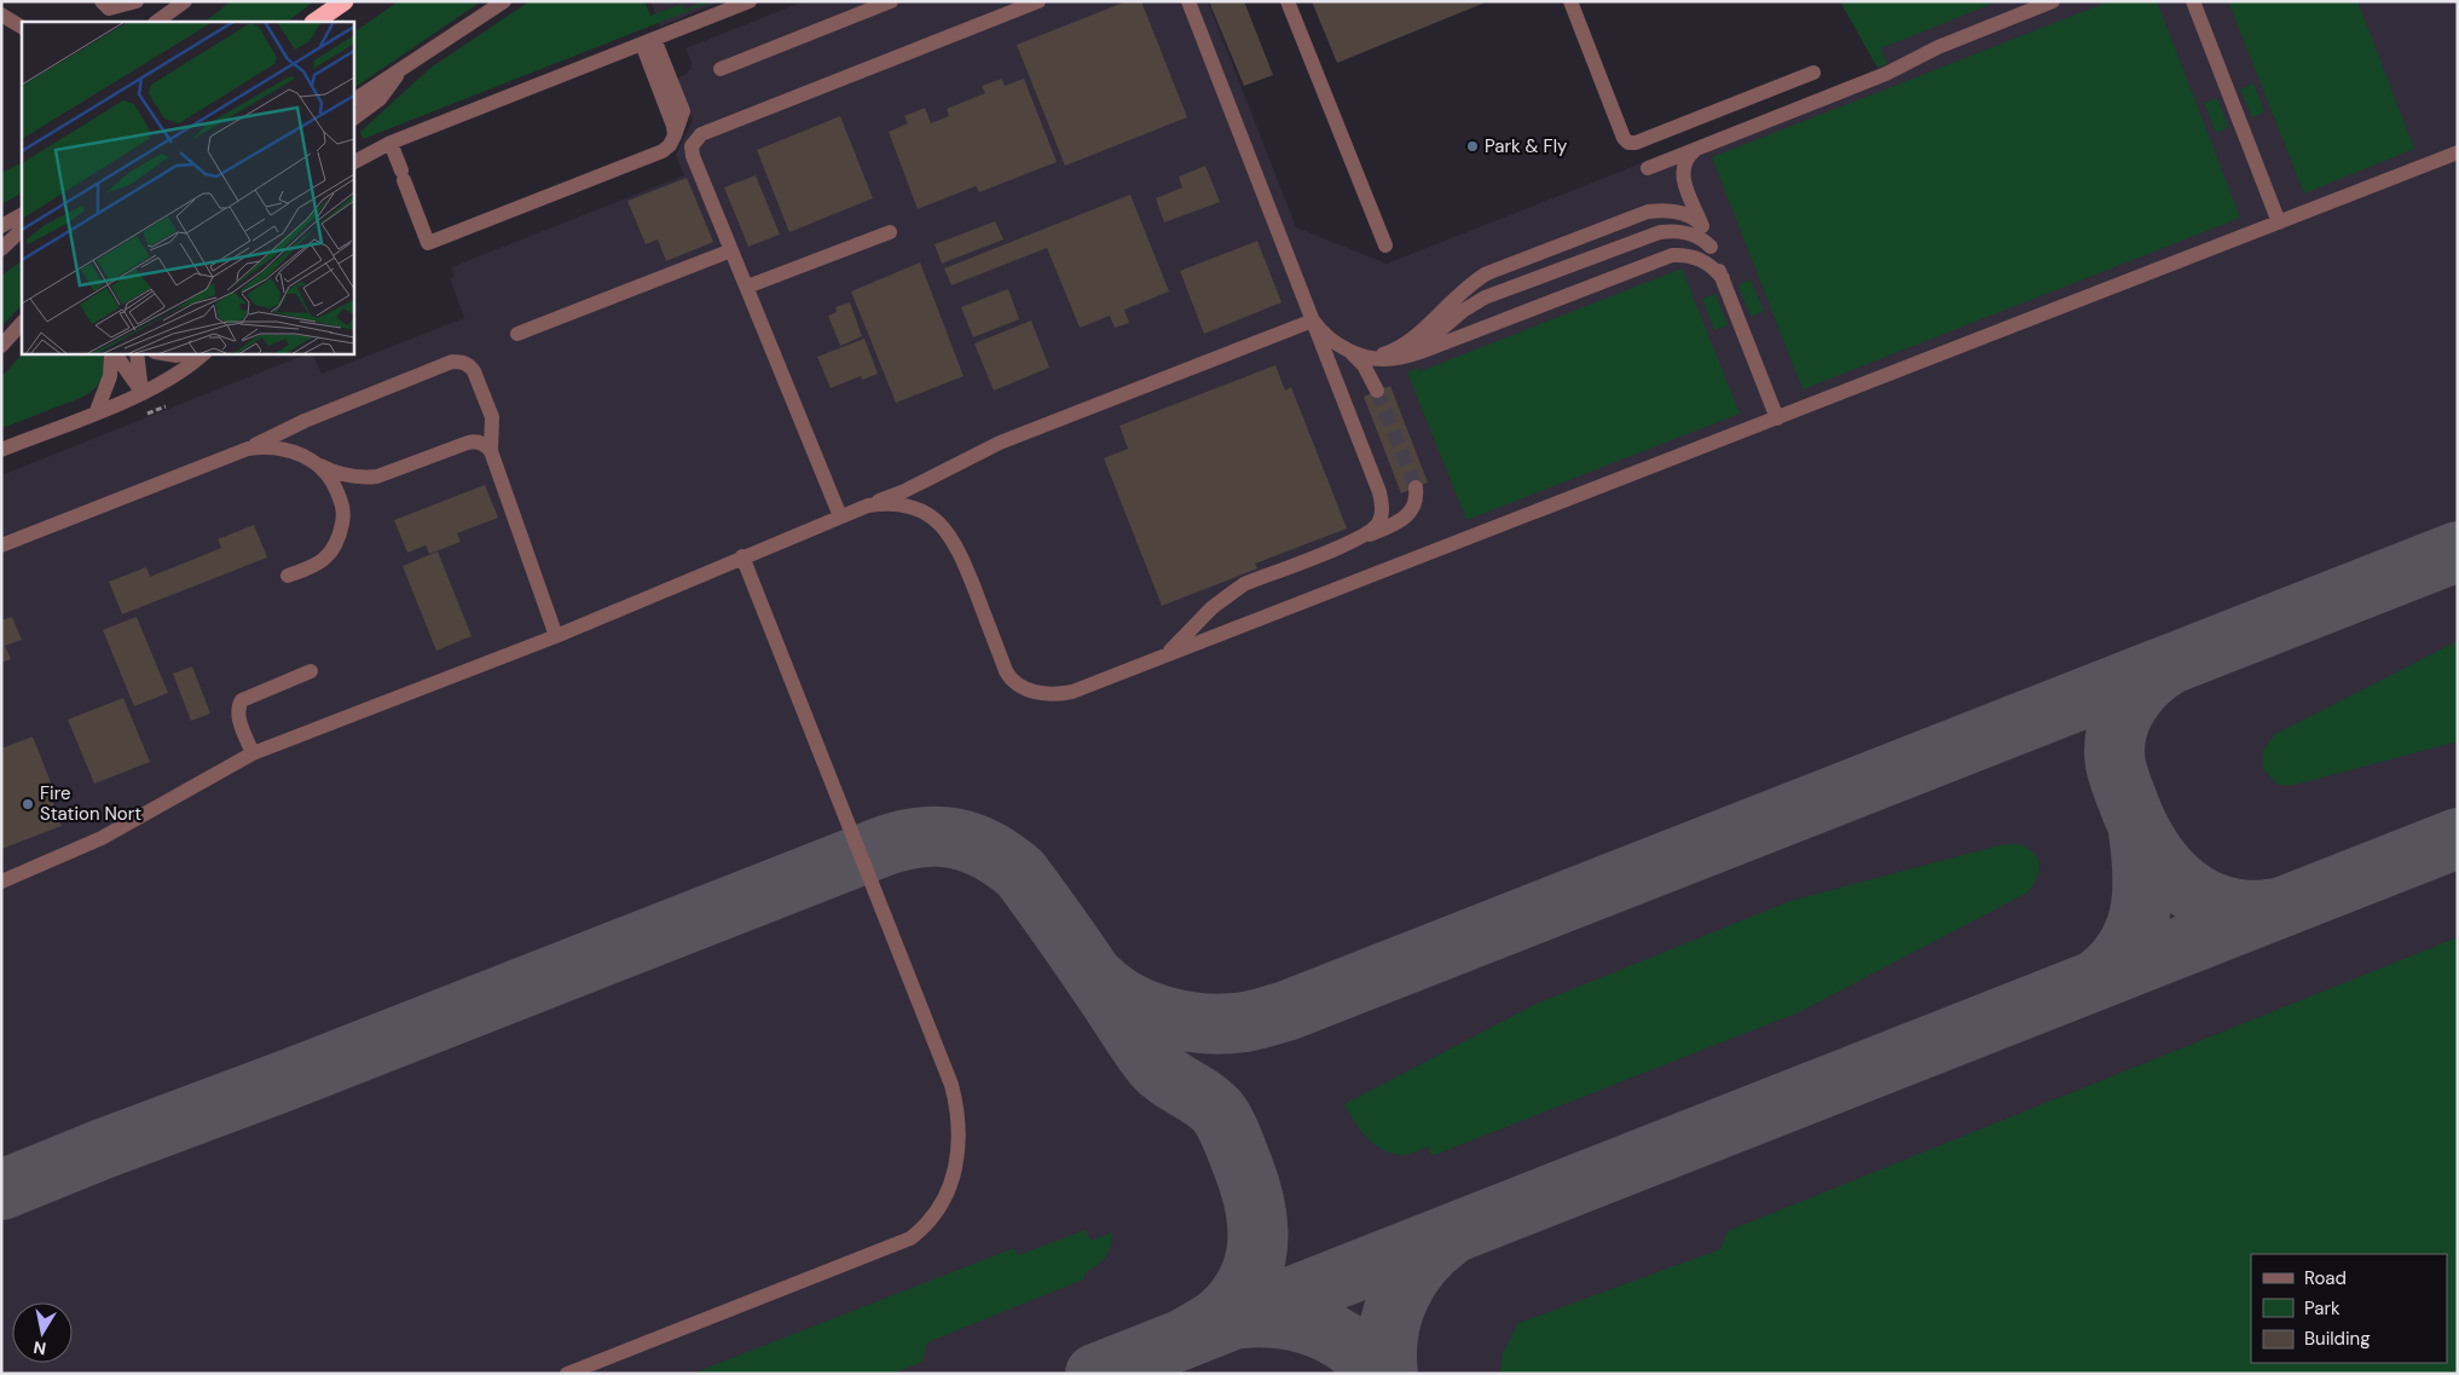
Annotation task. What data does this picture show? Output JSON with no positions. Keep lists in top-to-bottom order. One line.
{"places":["Park & Fly","Fire Station Nort"],"legend":["Road","Park","Building"],"north":"bottom"}
